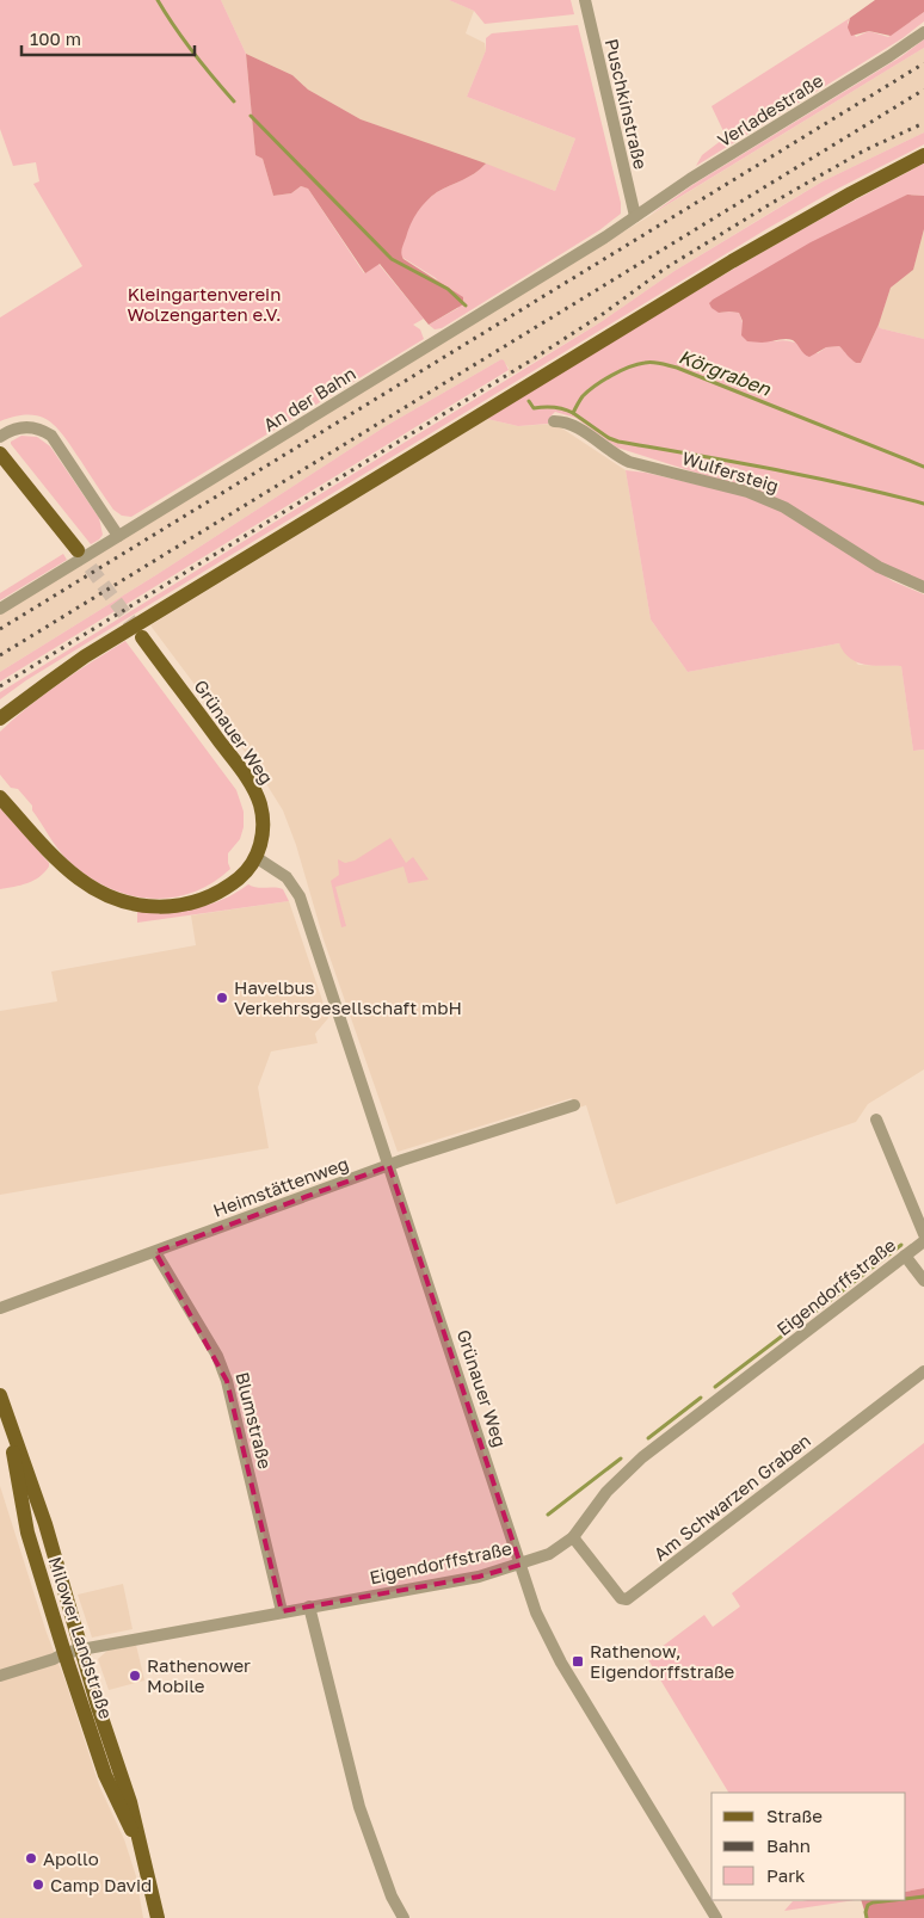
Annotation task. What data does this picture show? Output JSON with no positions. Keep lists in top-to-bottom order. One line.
{"streets":{"main road":["Grünauer Weg","Milower Landstraße"],"street":["Puschkinstraße","Verladestraße","An der Bahn","Wulfersteig","Heimstättenweg","Eigendorffstraße","Blumstraße","Am Schwarzen Graben"]},"crossings":[["Puschkinstraße","Verladestraße"],["Puschkinstraße","An der Bahn"],["Verladestraße","An der Bahn"],["Grünauer Weg","Heimstättenweg"],["Grünauer Weg","Eigendorffstraße"],["Heimstättenweg","Blumstraße"],["Eigendorffstraße","Blumstraße"],["Eigendorffstraße","Am Schwarzen Graben"],["Eigendorffstraße","Milower Landstraße"]],"water":["Körgraben"],"parks":["Kleingartenverein Wolzengarten e.V."],"places":{"other":["Havelbus Verkehrsgesellschaft mbH","Rathenower Mobile","Apollo","Camp David"],"transit":["Rathenow, Eigendorffstraße"]},"legend":["Straße","Bahn","Park"],"scale_bar":"100 m"}
